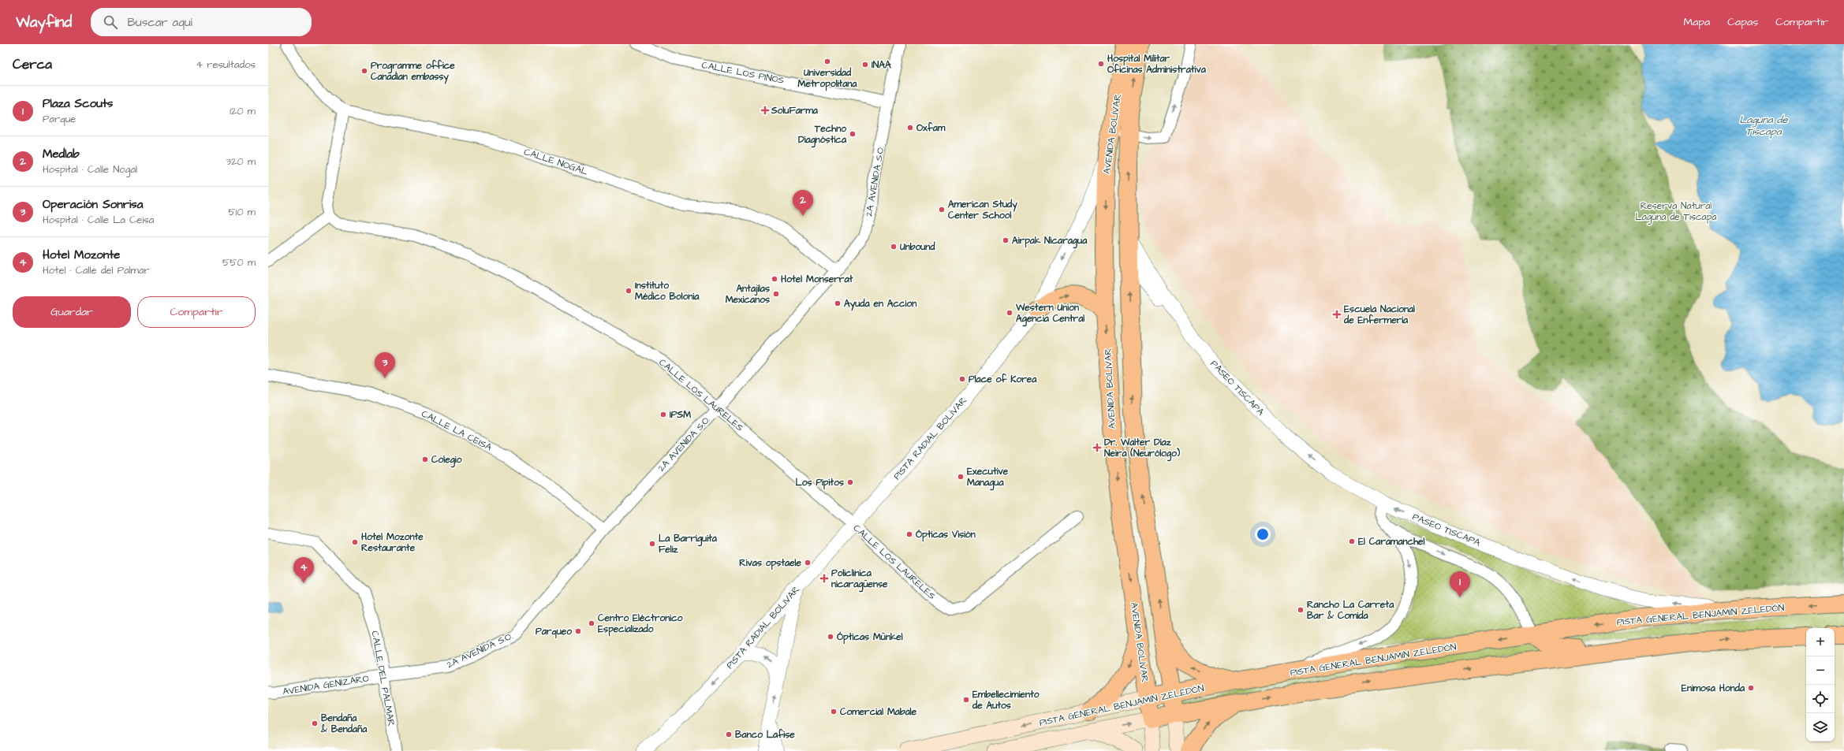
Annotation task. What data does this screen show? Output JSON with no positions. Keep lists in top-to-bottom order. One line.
{"streets":{"highway":["AVENIDA BOLÍVAR","PISTA GENERAL BENJAMÍN ZELEDÓN"],"street":["CALLE LOS PINOS","CALLE NOGAL","2A AVENIDA S.O.","PASEO TISCAPA","CALLE LOS LAURELES","CALLE LA CEISA","PISTA RADIAL BOLÍVAR","PISTA RADIAL BOLIVAR","CALLE DEL PALMAR","AVENIDA GENÍZARO"]},"crossings":[["CALLE LOS PINOS","2A AVENIDA S.O."],["AVENIDA BOLÍVAR","PASEO TISCAPA"],["AVENIDA BOLÍVAR","PISTA RADIAL BOLÍVAR"],["AVENIDA BOLÍVAR","PISTA GENERAL BENJAMÍN ZELEDÓN"],["CALLE NOGAL","2A AVENIDA S.O."],["2A AVENIDA S.O.","CALLE LOS LAURELES"],["2A AVENIDA S.O.","CALLE LA CEISA"],["2A AVENIDA S.O.","CALLE DEL PALMAR"],["2A AVENIDA S.O.","AVENIDA GENÍZARO"],["PASEO TISCAPA","PISTA GENERAL BENJAMÍN ZELEDÓN"],["CALLE LOS LAURELES","PISTA RADIAL BOLÍVAR"],["PISTA RADIAL BOLÍVAR","PISTA RADIAL BOLIVAR"],["CALLE DEL PALMAR","AVENIDA GENÍZARO"]],"one_way":["PASEO TISCAPA"],"water":["Laguna de Tiscapa"],"parks":["Reserva Natural Laguna de Tiscapa"],"places":{"other":["Universidad Metropolitana","Hospital Militar Oficinas Administrativa","INAA","Programme office Canadian embassy","Oxfam","Techno Diagnóstica","American Study Center School","Airpak Nicaragua","Unbound","Hotel Monserrat","Instituto Médico Bolonia","Antajilas Mexicanos","Ayuda en Accion","Western Union Agencia Central","Place of Korea","IPSM","Colegio","Executive Managua","Los Pipitos","Ópticas Visión","El Caramanchel","Hotel Mozonte Restaurante","La Barriguita Feliz","Rivas opstaele","Rancho La Carreta Bar & Comida","Centro Eléctronico Especializado","Parqueo","Ópticas Münkel","Enimosa Honda","Embellecimiento de Autos","Comercial Mabale","Bendaña & Bendaña","Banco Lafise"],"health":["SoluFarma","Escuela Nacional de Enfermería","Dr. Walter Díaz Neira (Neurólogo)","Policlinica nicaragüense"]},"page":{"header":"Wayfind","search":"Buscar aquí","nav":["Mapa","Capas","Compartir"],"heading":["Cerca","4 resultados"],"list":[{"mark":"1","name":"Plaza Scouts","note":"Parque","value":"120 m"},{"mark":"2","name":"Medlab","note":"Hospital · Calle Nogal","value":"320 m"},{"mark":"3","name":"Operación Sonrisa","note":"Hospital · Calle La Ceisa","value":"510 m"},{"mark":"4","name":"Hotel Mozonte","note":"Hotel · Calle del Palmar","value":"550 m"}],"pins":["2","3","4","1"],"buttons":["Guardar","Compartir"],"map_buttons":["+","−"]}}
